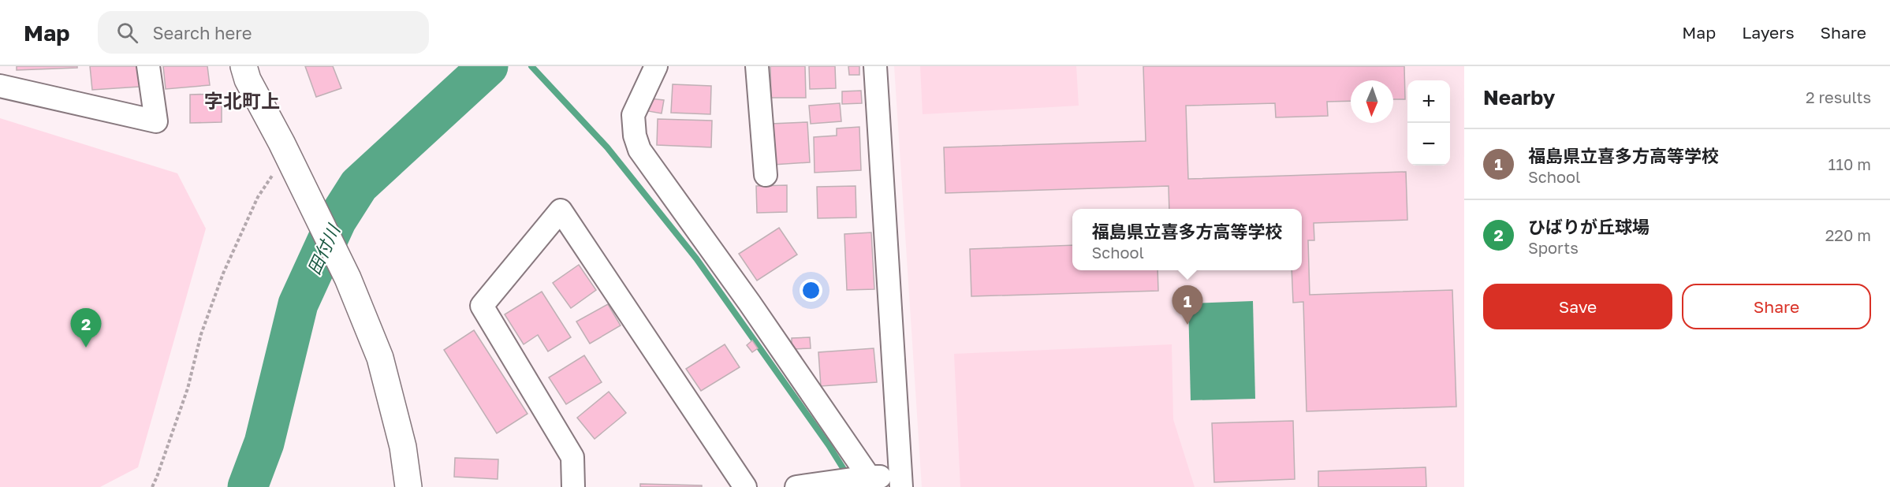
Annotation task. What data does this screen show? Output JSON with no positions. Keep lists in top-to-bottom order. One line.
{"districts":["字北町上"],"water":["田付川"],"north":"bottom","page":{"header":"Map","search":"Search here","nav":["Map","Layers","Share"],"heading":["Nearby","2 results"],"map_buttons":["+","−"],"list":[{"mark":"1","name":"福島県立喜多方高等学校","note":"School","value":"110 m"},{"mark":"2","name":"ひばりが丘球場","note":"Sports","value":"220 m"}],"popup":["福島県立喜多方高等学校","School"],"buttons":["Save","Share"],"pins":["1","2"]}}
